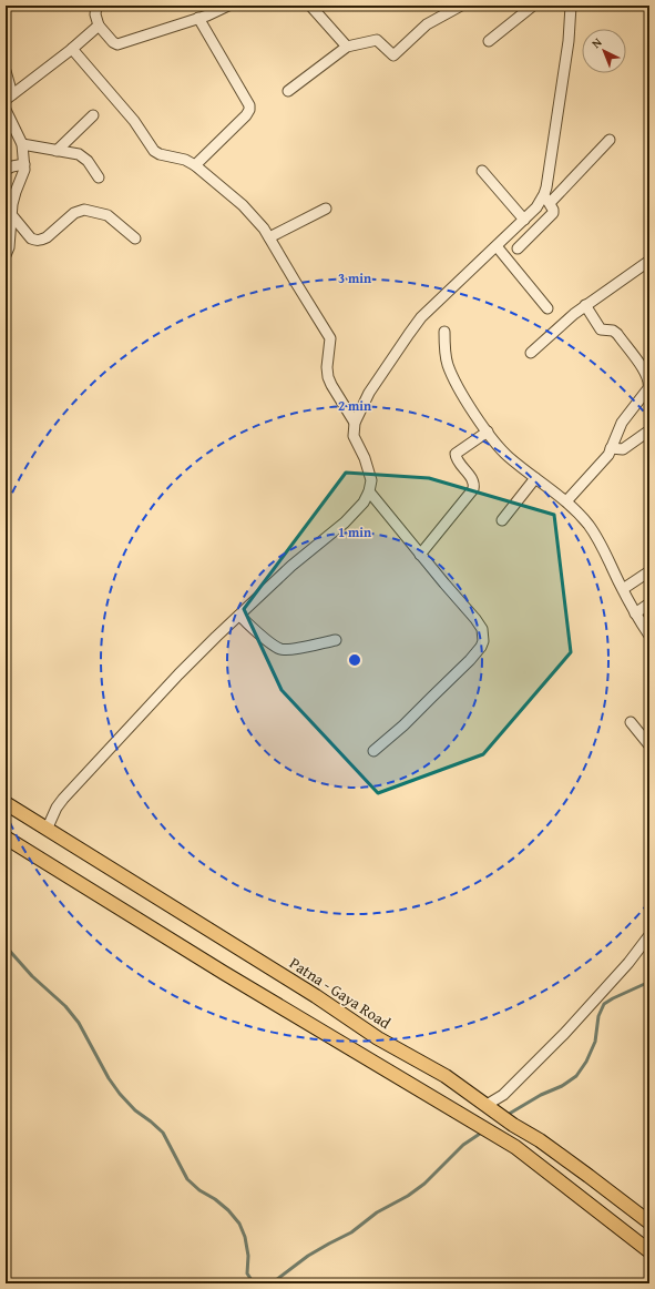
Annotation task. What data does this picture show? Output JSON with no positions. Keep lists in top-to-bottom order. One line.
{"streets":{"main road":["Patna - Gaya Road"]},"north":"top left","rings":["3 min","2 min","1 min"]}
